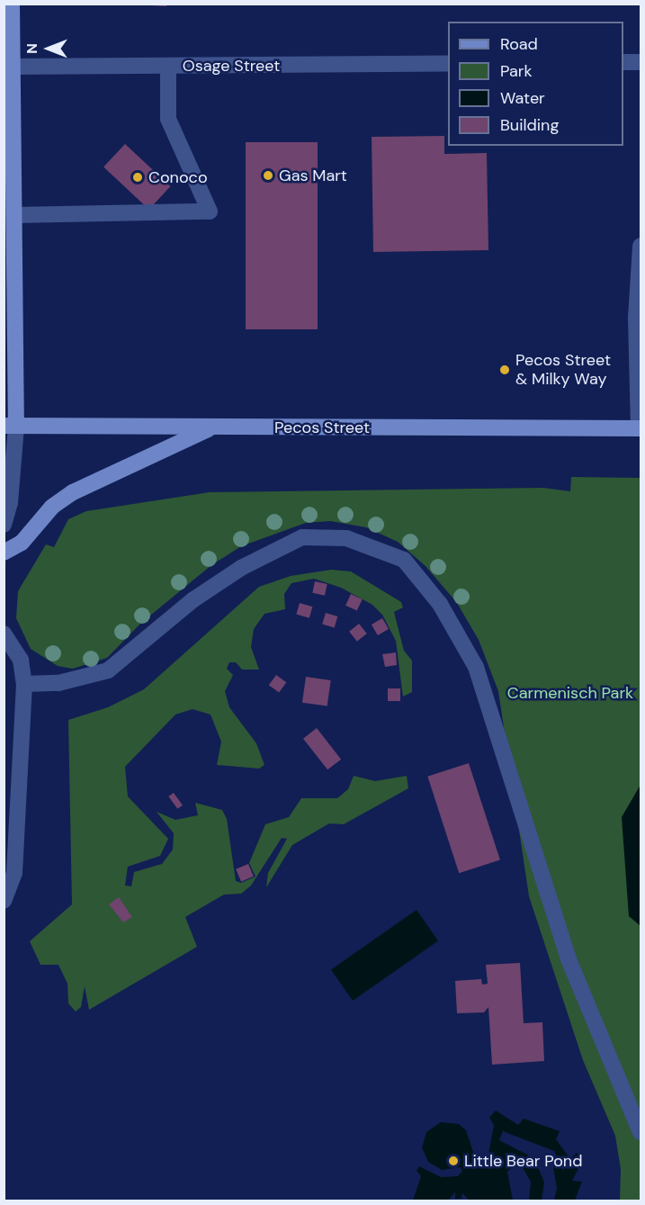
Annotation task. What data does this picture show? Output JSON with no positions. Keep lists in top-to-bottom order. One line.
{"streets":{"main road":["Pecos Street"],"street":["Osage Street"]},"parks":["Carmenisch Park"],"places":["Gas Mart","Conoco","Pecos Street & Milky Way","Little Bear Pond"],"legend":["Road","Park","Water","Building"],"north":"left"}
